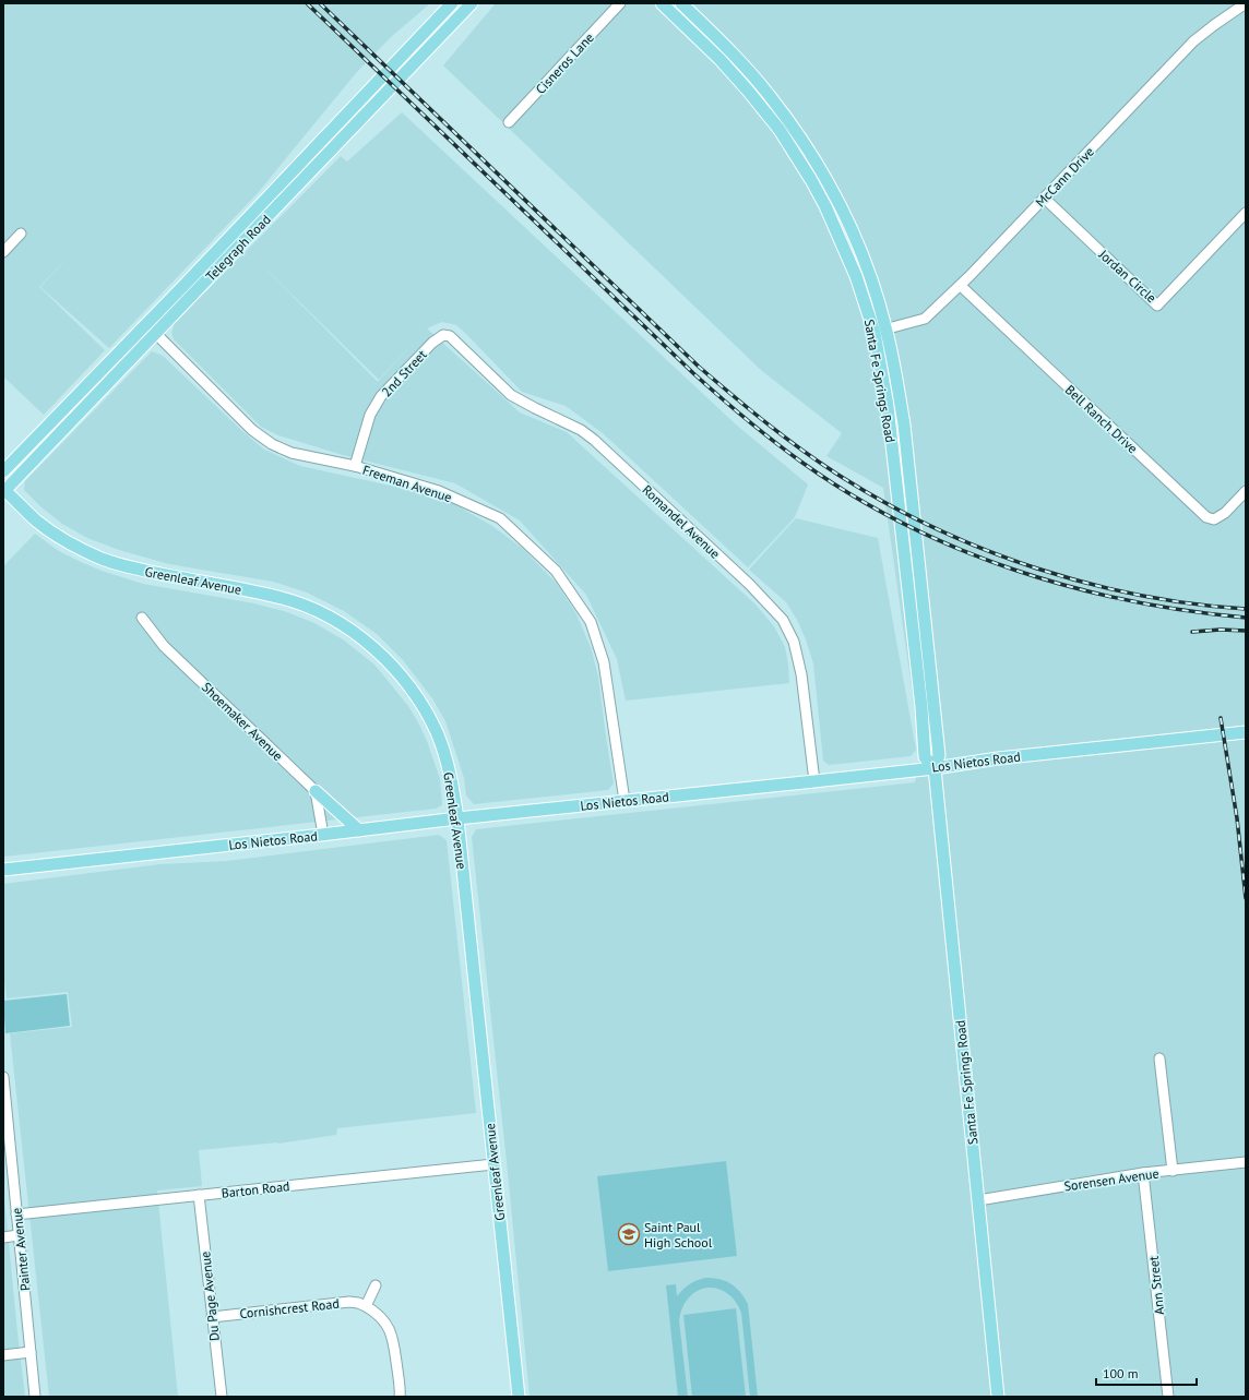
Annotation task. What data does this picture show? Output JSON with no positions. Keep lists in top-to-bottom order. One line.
{"streets":{"main road":["Telegraph Road","Santa Fe Springs Road","Greenleaf Avenue","Los Nietos Road"],"street":["Cisneros Lane","McCann Drive","Jordan Circle","2nd Street","Bell Ranch Drive","Freeman Avenue","Romandel Avenue","Shoemaker Avenue","Sorensen Avenue","Barton Road","Painter Avenue","Ann Street","Du Page Avenue","Cornishcrest Road"]},"crossings":[["McCann Drive","Jordan Circle"],["McCann Drive","Santa Fe Springs Road"],["McCann Drive","Bell Ranch Drive"],["Telegraph Road","Freeman Avenue"],["Telegraph Road","Greenleaf Avenue"],["2nd Street","Freeman Avenue"],["2nd Street","Romandel Avenue"],["Santa Fe Springs Road","Los Nietos Road"],["Santa Fe Springs Road","Sorensen Avenue"],["Freeman Avenue","Los Nietos Road"],["Romandel Avenue","Los Nietos Road"],["Greenleaf Avenue","Los Nietos Road"],["Greenleaf Avenue","Barton Road"],["Sorensen Avenue","Ann Street"],["Barton Road","Painter Avenue"],["Barton Road","Du Page Avenue"],["Du Page Avenue","Cornishcrest Road"]],"places":{"school or university":["Saint Paul High School"]},"scale_bar":"100 m"}
